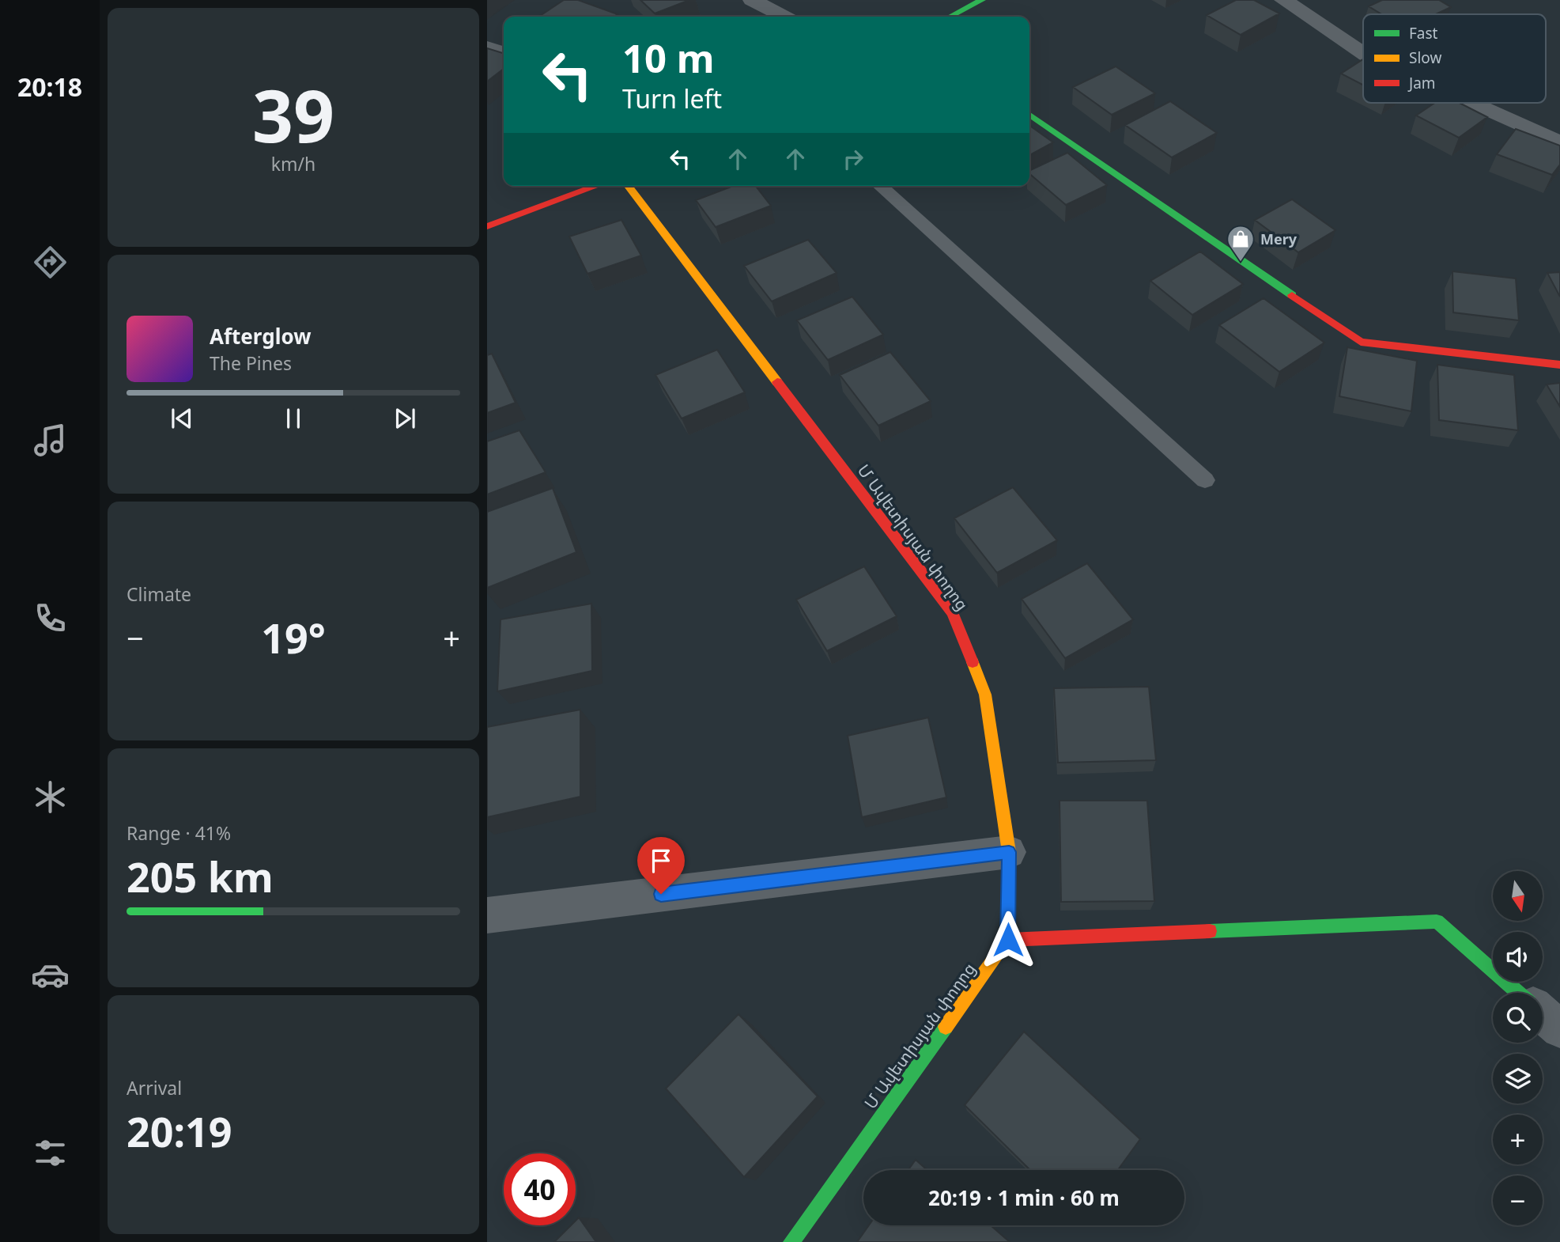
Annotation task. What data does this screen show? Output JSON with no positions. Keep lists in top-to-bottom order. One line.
{"streets":{"street":["Մ Ավետիսյան փողոց"]},"places":{"shop":["Mery"]},"legend":["Fast","Slow","Jam"],"north":"bottom","page":{"tabs":"20:18","tile":[["39","km/h"],"Climate",["Range · 41%","205 km"],["Arrival","20:19"]],"turn":["10 m","Turn left"],"song":["Afterglow","The Pines"],"heat":["−","19°","+"],"map_buttons":["+","−"],"limit":"40","trip":"20:19 · 1 min · 60 m"}}
